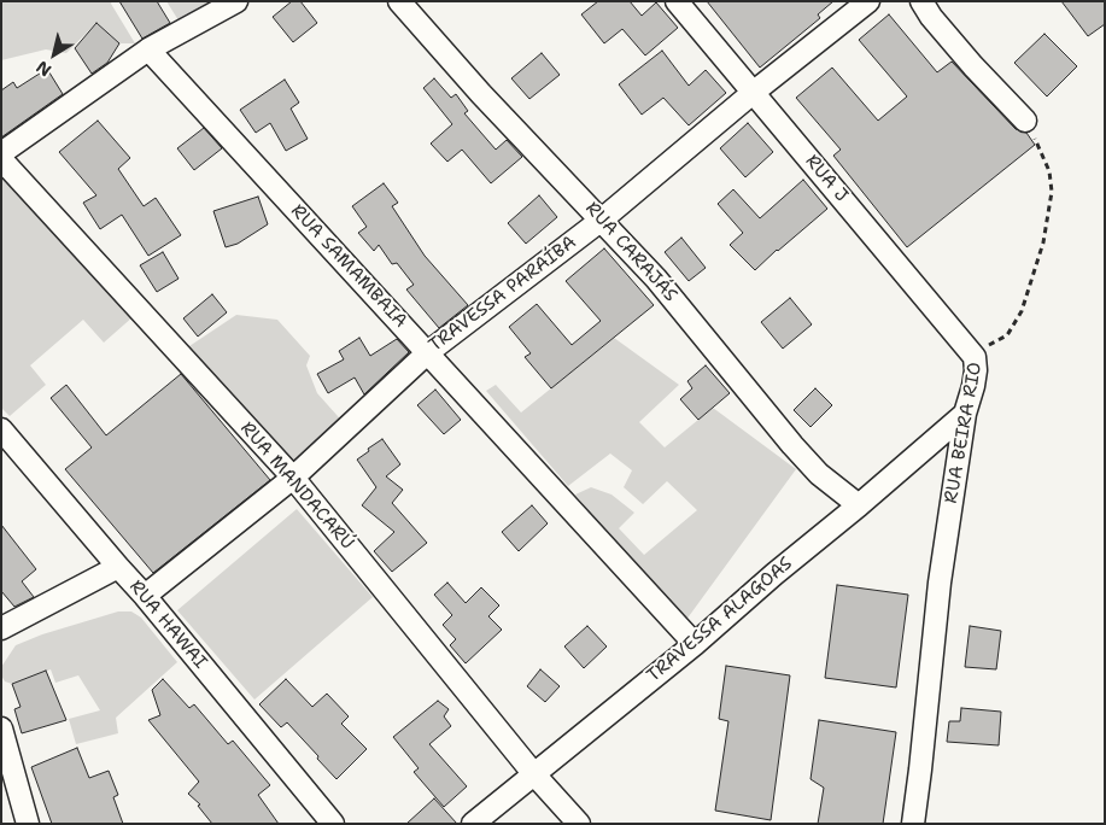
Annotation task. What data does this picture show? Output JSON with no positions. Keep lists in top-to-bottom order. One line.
{"streets":{"street":["RUA J","RUA CARAJÁS","RUA SAMAMBAIA","TRAVESSA PARAÍBA","RUA BEIRA RIO","RUA MANDACARÚ","TRAVESSA ALAGOAS","RUA HAWAI"]},"crossings":[["RUA J","TRAVESSA PARAÍBA"],["RUA J","RUA BEIRA RIO"],["RUA CARAJÁS","TRAVESSA PARAÍBA"],["RUA CARAJÁS","TRAVESSA ALAGOAS"],["RUA SAMAMBAIA","TRAVESSA PARAÍBA"],["RUA SAMAMBAIA","TRAVESSA ALAGOAS"],["TRAVESSA PARAÍBA","RUA MANDACARÚ"],["TRAVESSA PARAÍBA","RUA HAWAI"],["RUA BEIRA RIO","TRAVESSA ALAGOAS"],["RUA MANDACARÚ","TRAVESSA ALAGOAS"]],"north":"bottom left"}
